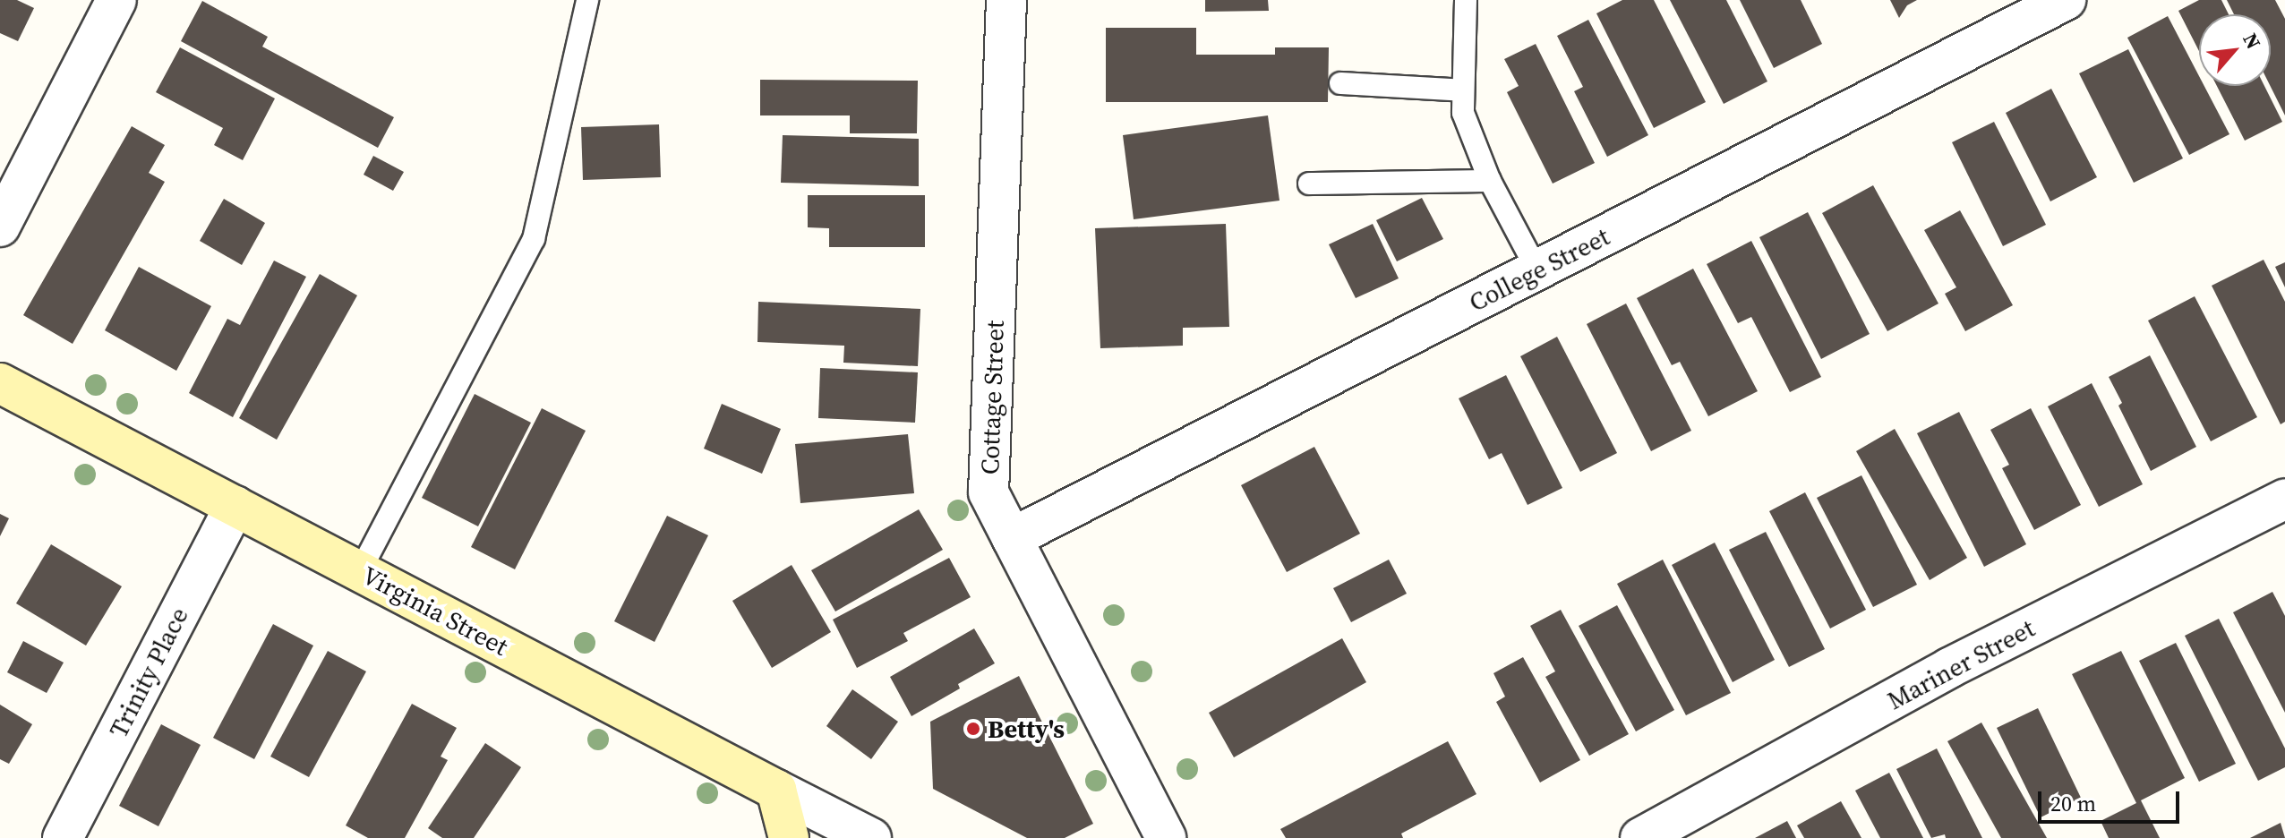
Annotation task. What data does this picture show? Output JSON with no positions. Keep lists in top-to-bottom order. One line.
{"streets":{"main road":["Virginia Street"],"street":["College Street","Cottage Street","Mariner Street","Trinity Place"]},"crossings":[["College Street","Cottage Street"],["Virginia Street","Trinity Place"]],"places":["Betty's"],"scale_bar":"20 m","north":"top right"}
